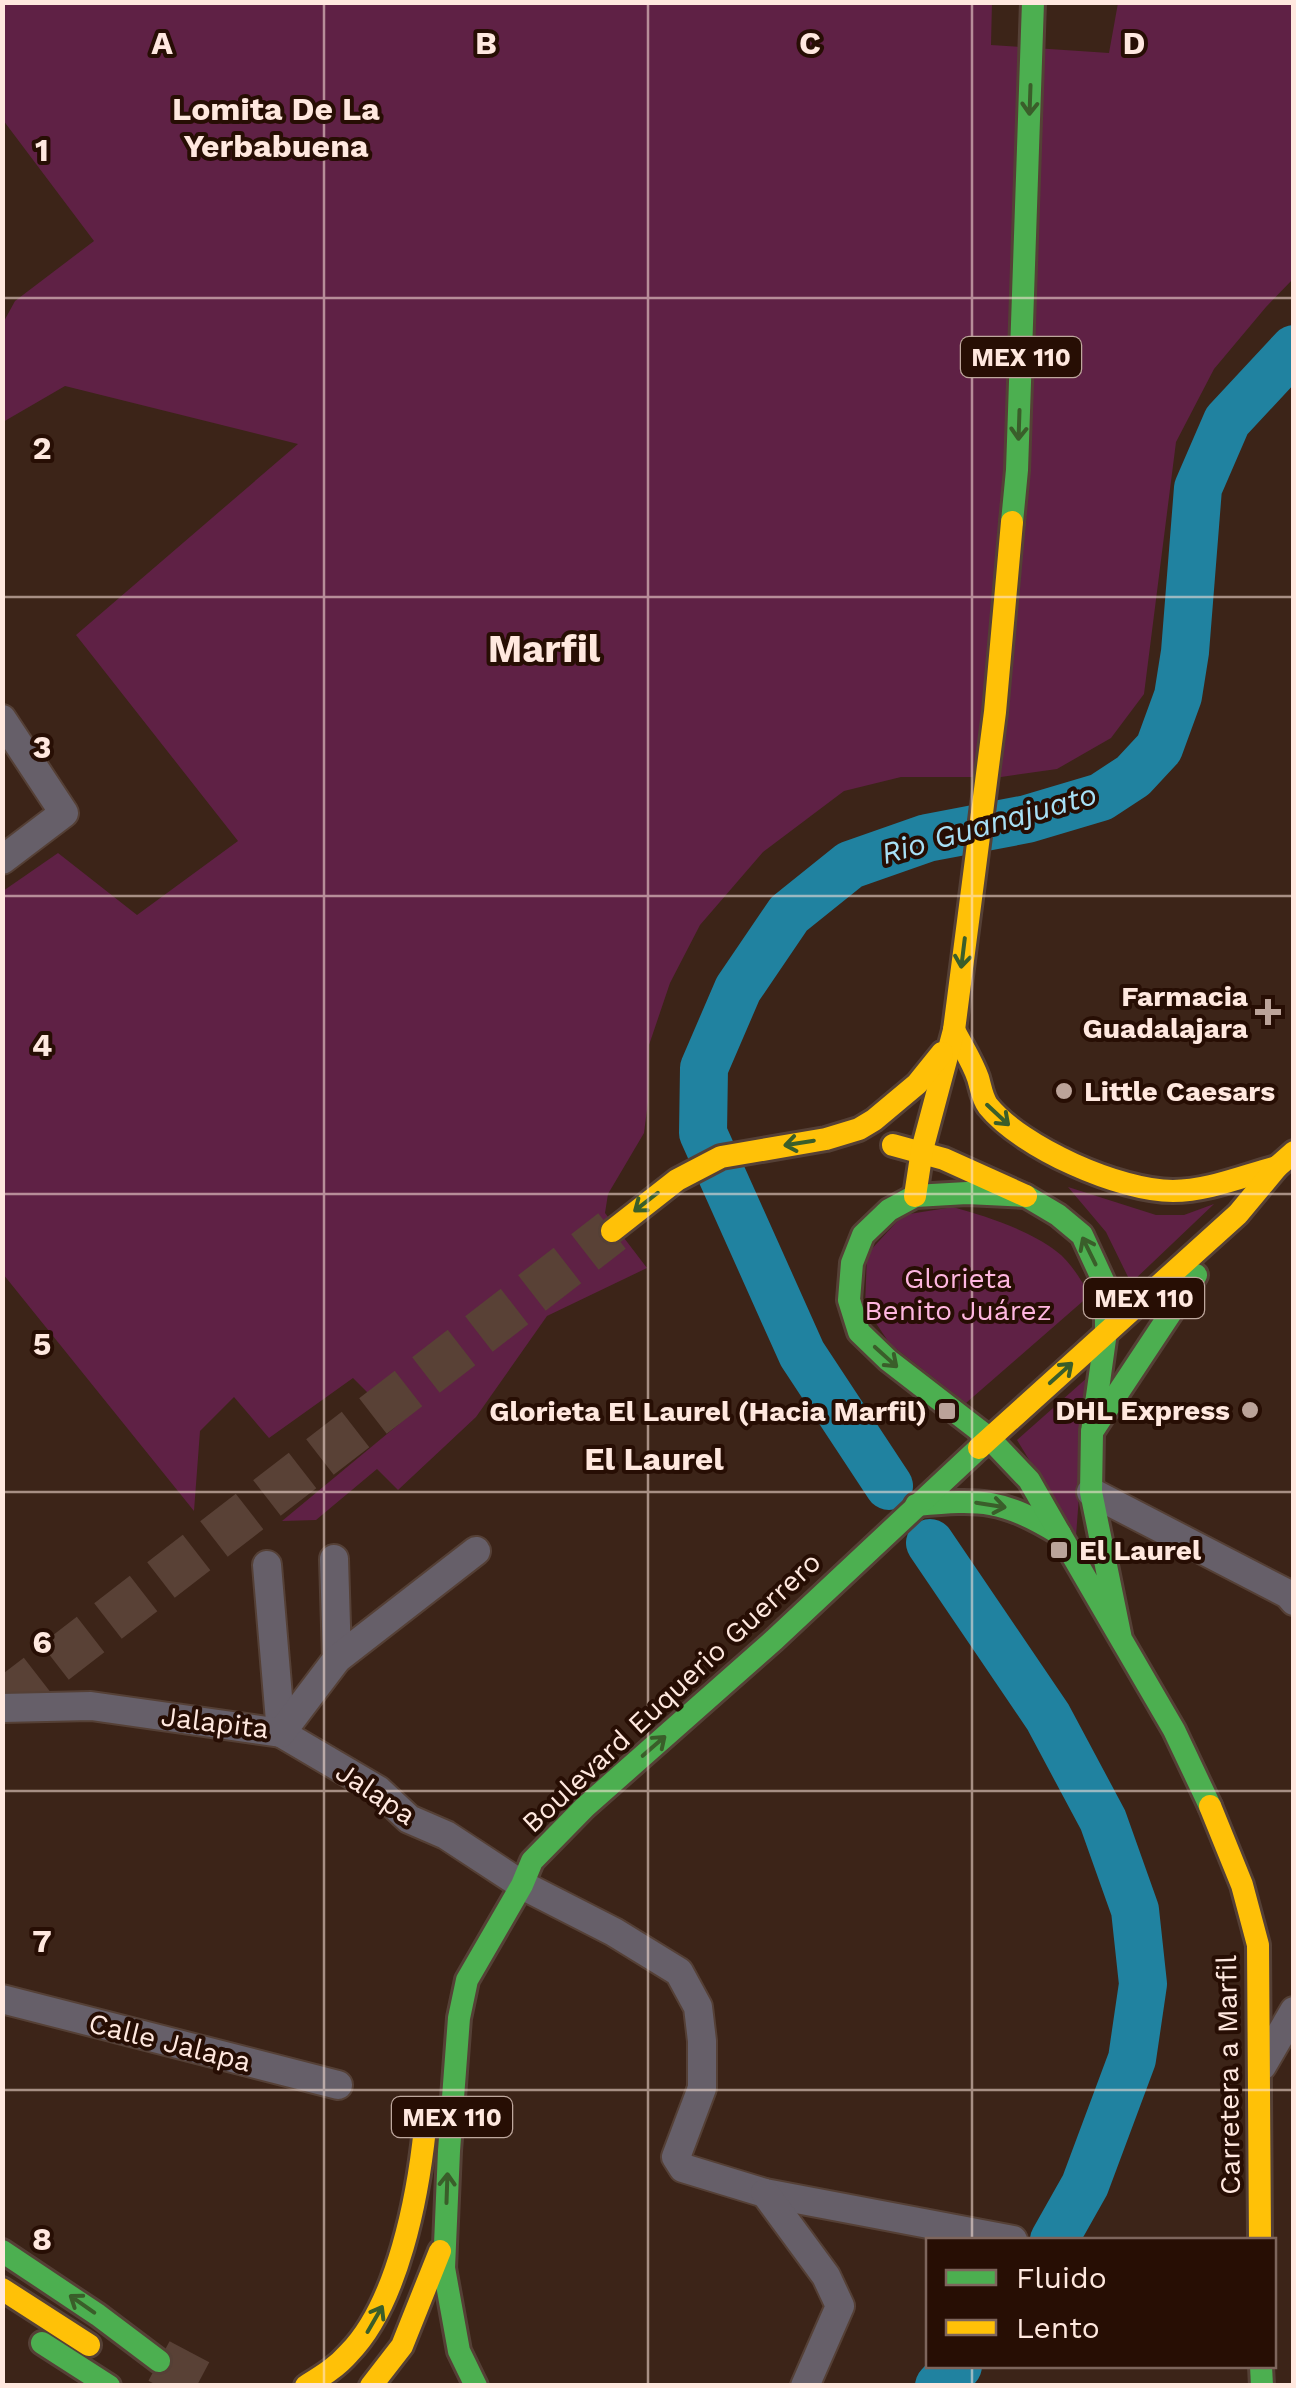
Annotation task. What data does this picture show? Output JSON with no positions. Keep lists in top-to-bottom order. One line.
{"streets":{"main road":["MEX 110","Boulevard Euquerio Guerrero","Carretera a Marfil"],"street":["Jalapita","Jalapa","Calle Jalapa"]},"crossings":[["MEX 110","Boulevard Euquerio Guerrero"],["MEX 110","Carretera a Marfil"],["Boulevard Euquerio Guerrero","Jalapa"],["Boulevard Euquerio Guerrero","Carretera a Marfil"],["Jalapita","Jalapa"]],"districts":["Lomita De La Yerbabuena","Marfil","El Laurel"],"water":["Rio Guanajuato"],"parks":["Glorieta Benito Juárez"],"places":{"health":["Farmacia Guadalajara"],"other":["Little Caesars","DHL Express"],"transit":["Glorieta El Laurel (Hacia Marfil)","El Laurel"]},"legend":["Fluido","Lento"],"grid":{"columns":["A","B","C","D"],"rows":["1","2","3","4","5","6","7","8"]}}
